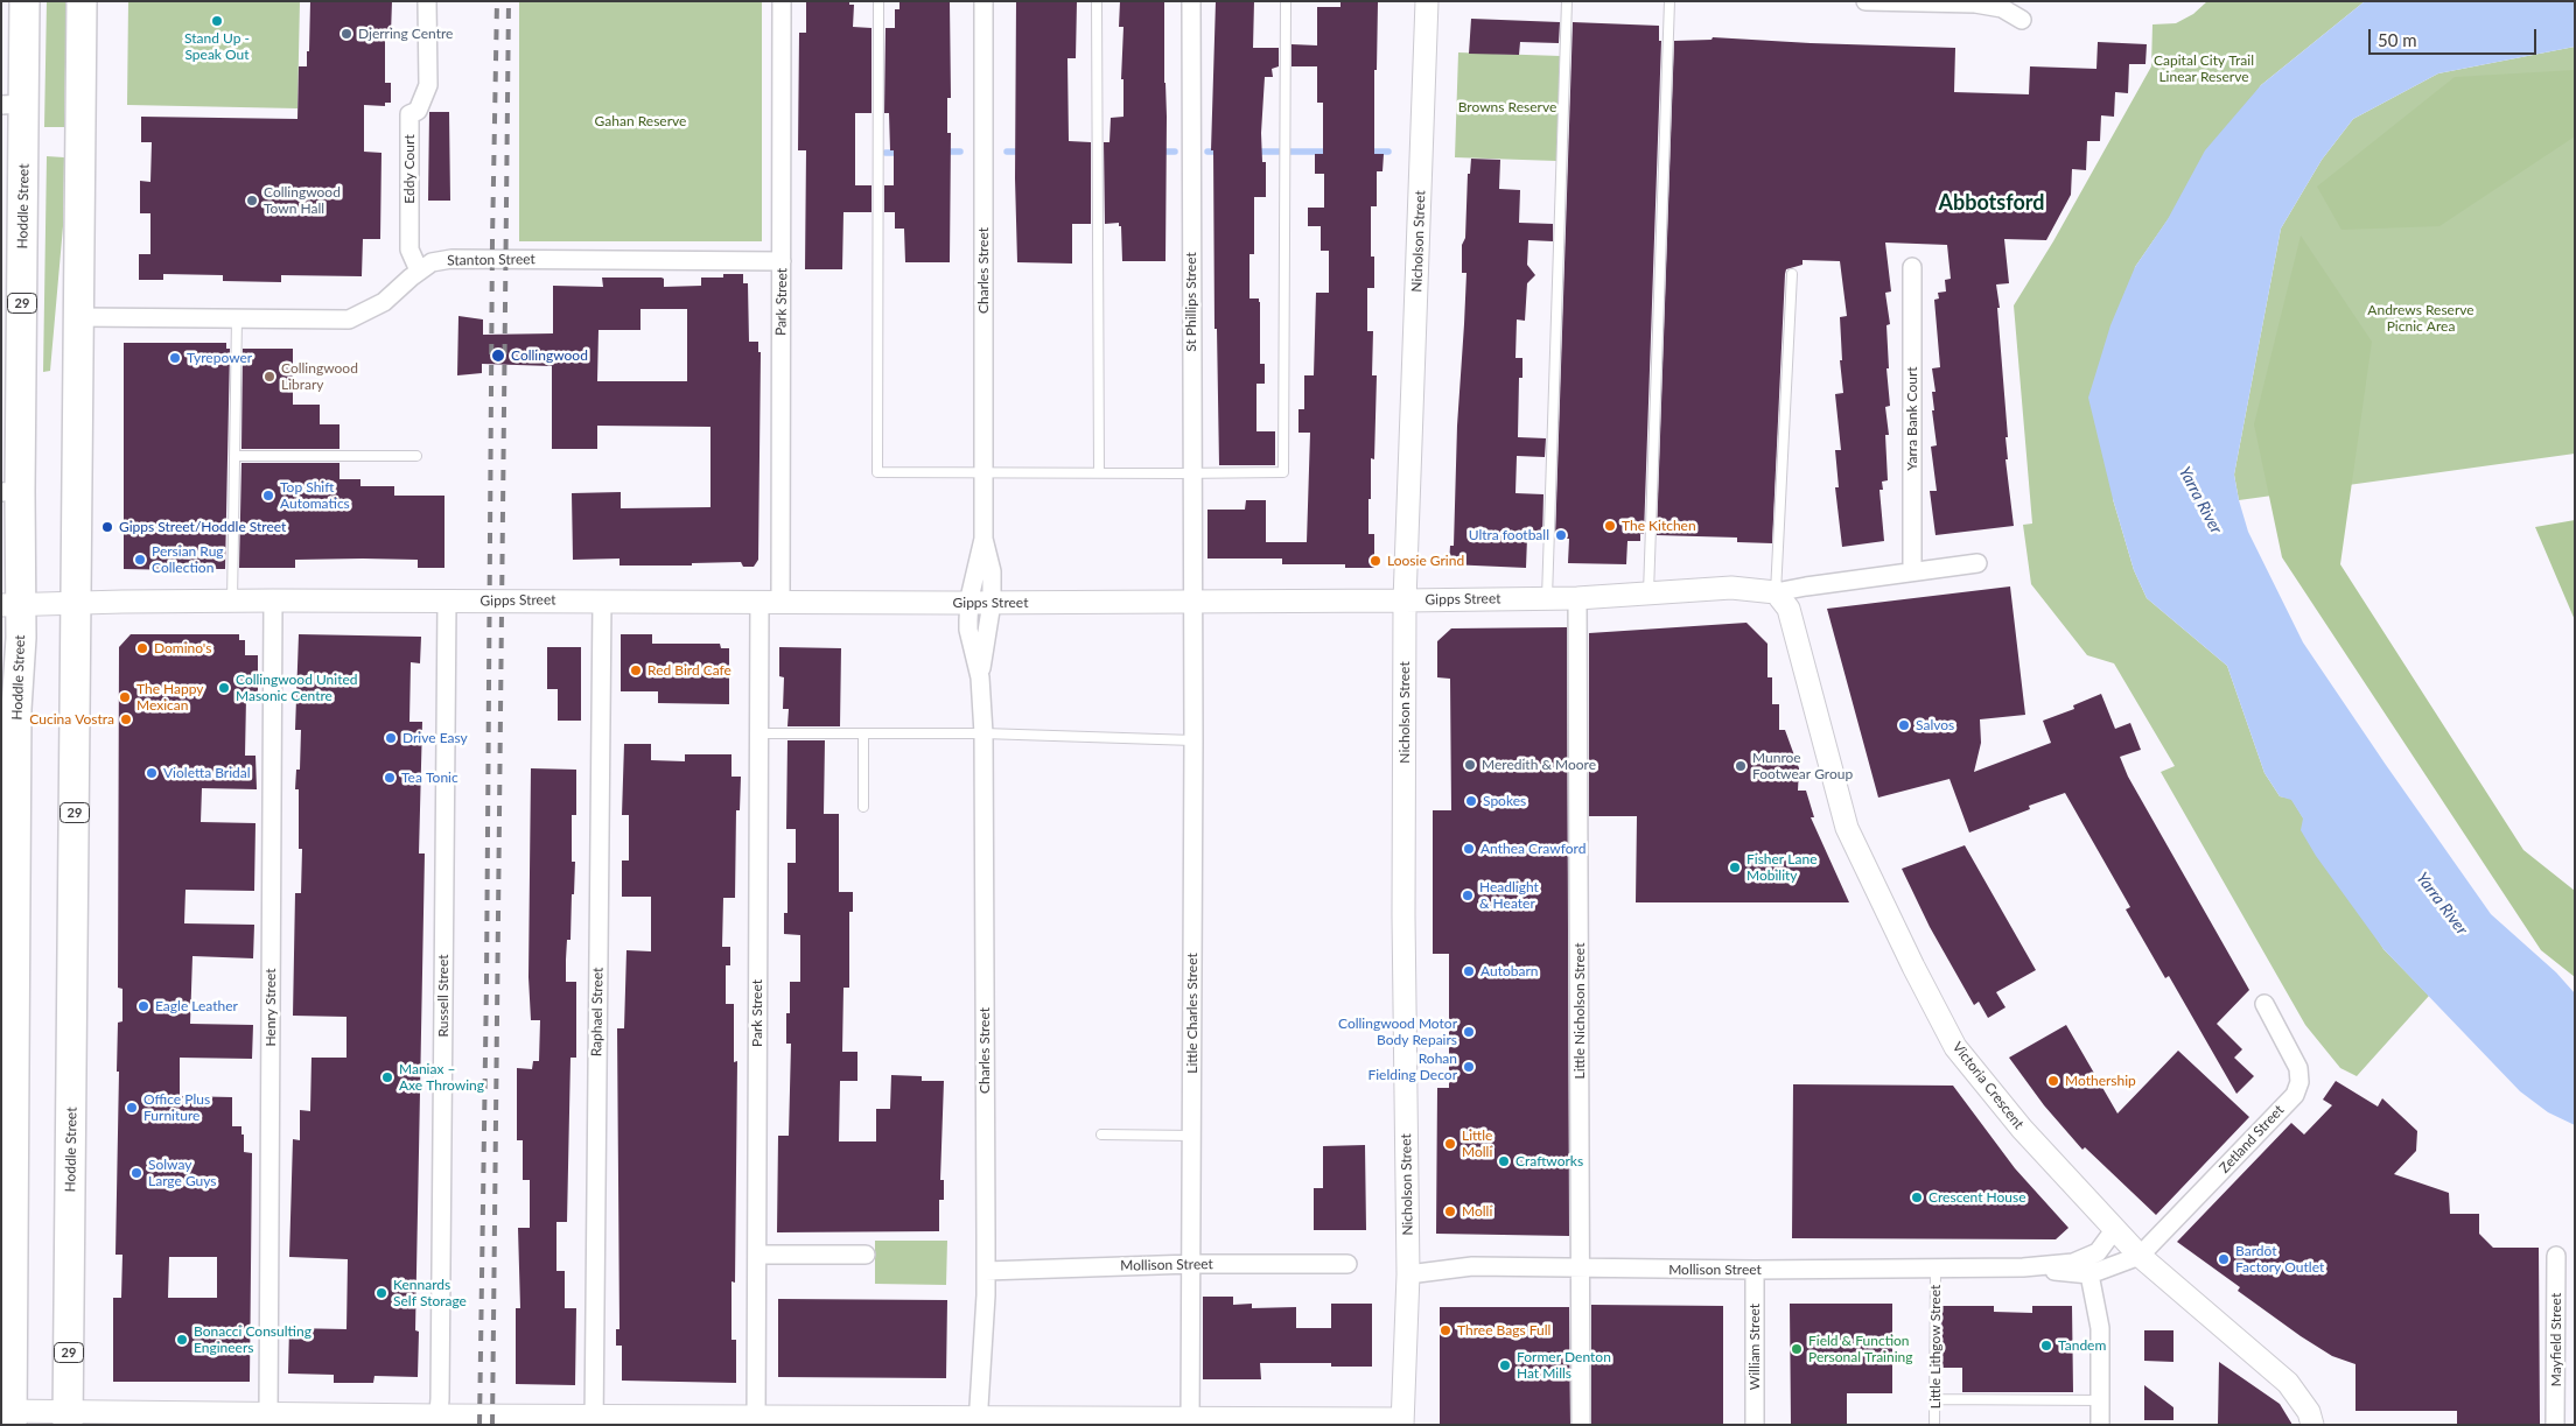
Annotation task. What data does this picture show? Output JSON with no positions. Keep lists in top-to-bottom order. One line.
{"streets":{"highway":["Hoddle Street","29"],"street":["Eddy Court","Nicholson Street","Stanton Street","Charles Street","Park Street","St Phillips Street","Yarra Bank Court","Gipps Street","Russell Street","Henry Street","Little Nicholson Street","Raphael Street","Little Charles Street","Victoria Crescent","Zetland Street","Mollison Street","Mayfield Street","William Street"],"lane":["Little Lithgow Street"]},"crossings":[["Eddy Court","Stanton Street"],["Hoddle Street","Stanton Street"],["Hoddle Street","Gipps Street"],["Nicholson Street","Gipps Street"],["Nicholson Street","Mollison Street"],["Stanton Street","Park Street"],["Charles Street","Gipps Street"],["Charles Street","Mollison Street"],["Park Street","Gipps Street"],["St Phillips Street","Gipps Street"],["St Phillips Street","Little Charles Street"],["Yarra Bank Court","Gipps Street"],["Gipps Street","Russell Street"],["Gipps Street","Henry Street"],["Gipps Street","Little Nicholson Street"],["Gipps Street","Raphael Street"],["Gipps Street","Little Charles Street"],["Gipps Street","Victoria Crescent"],["Little Nicholson Street","Mollison Street"],["Little Charles Street","Mollison Street"],["Victoria Crescent","Zetland Street"],["Victoria Crescent","Mollison Street"],["Zetland Street","Mollison Street"],["Mollison Street","William Street"],["Mollison Street","Little Lithgow Street"]],"districts":["Abbotsford"],"water":["Yarra River"],"parks":["Capital City Trail Linear Reserve","Browns Reserve","Gahan Reserve","Andrews Reserve Picnic Area"],"places":["Stand Up - Speak Out","Djerring Centre","Collingwood Town Hall","Collingwood","Tyrepower","Collingwood Library","Top Shift Automatics","The Kitchen","Gipps Street/Hoddle Street","Ultra football","Persian Rug Collection","Loosie Grind","Domino's","Red Bird Cafe","Collingwood United Masonic Centre","The Happy Mexican","Cucina Vostra","Salvos","Drive Easy","Meredith & Moore","Munroe Footwear Group","Violetta Bridal","Tea Tonic","Spokes","Anthea Crawford","Fisher Lane Mobility","Headlight & Heater","Autobarn","Eagle Leather","Collingwood Motor Body Repairs","Rohan Fielding Decor","Maniax – Axe Throwing","Mothership","Office Plus Furniture","Little Molli","Craftworks","Solway Large Guys","Crescent House","Molli","Bardōt Factory Outlet","Kennards Self Storage","Three Bags Full","Bonacci Consulting Engineers","Tandem","Field & Function Personal Training","Former Denton Hat Mills"],"scale_bar":"50 m"}
